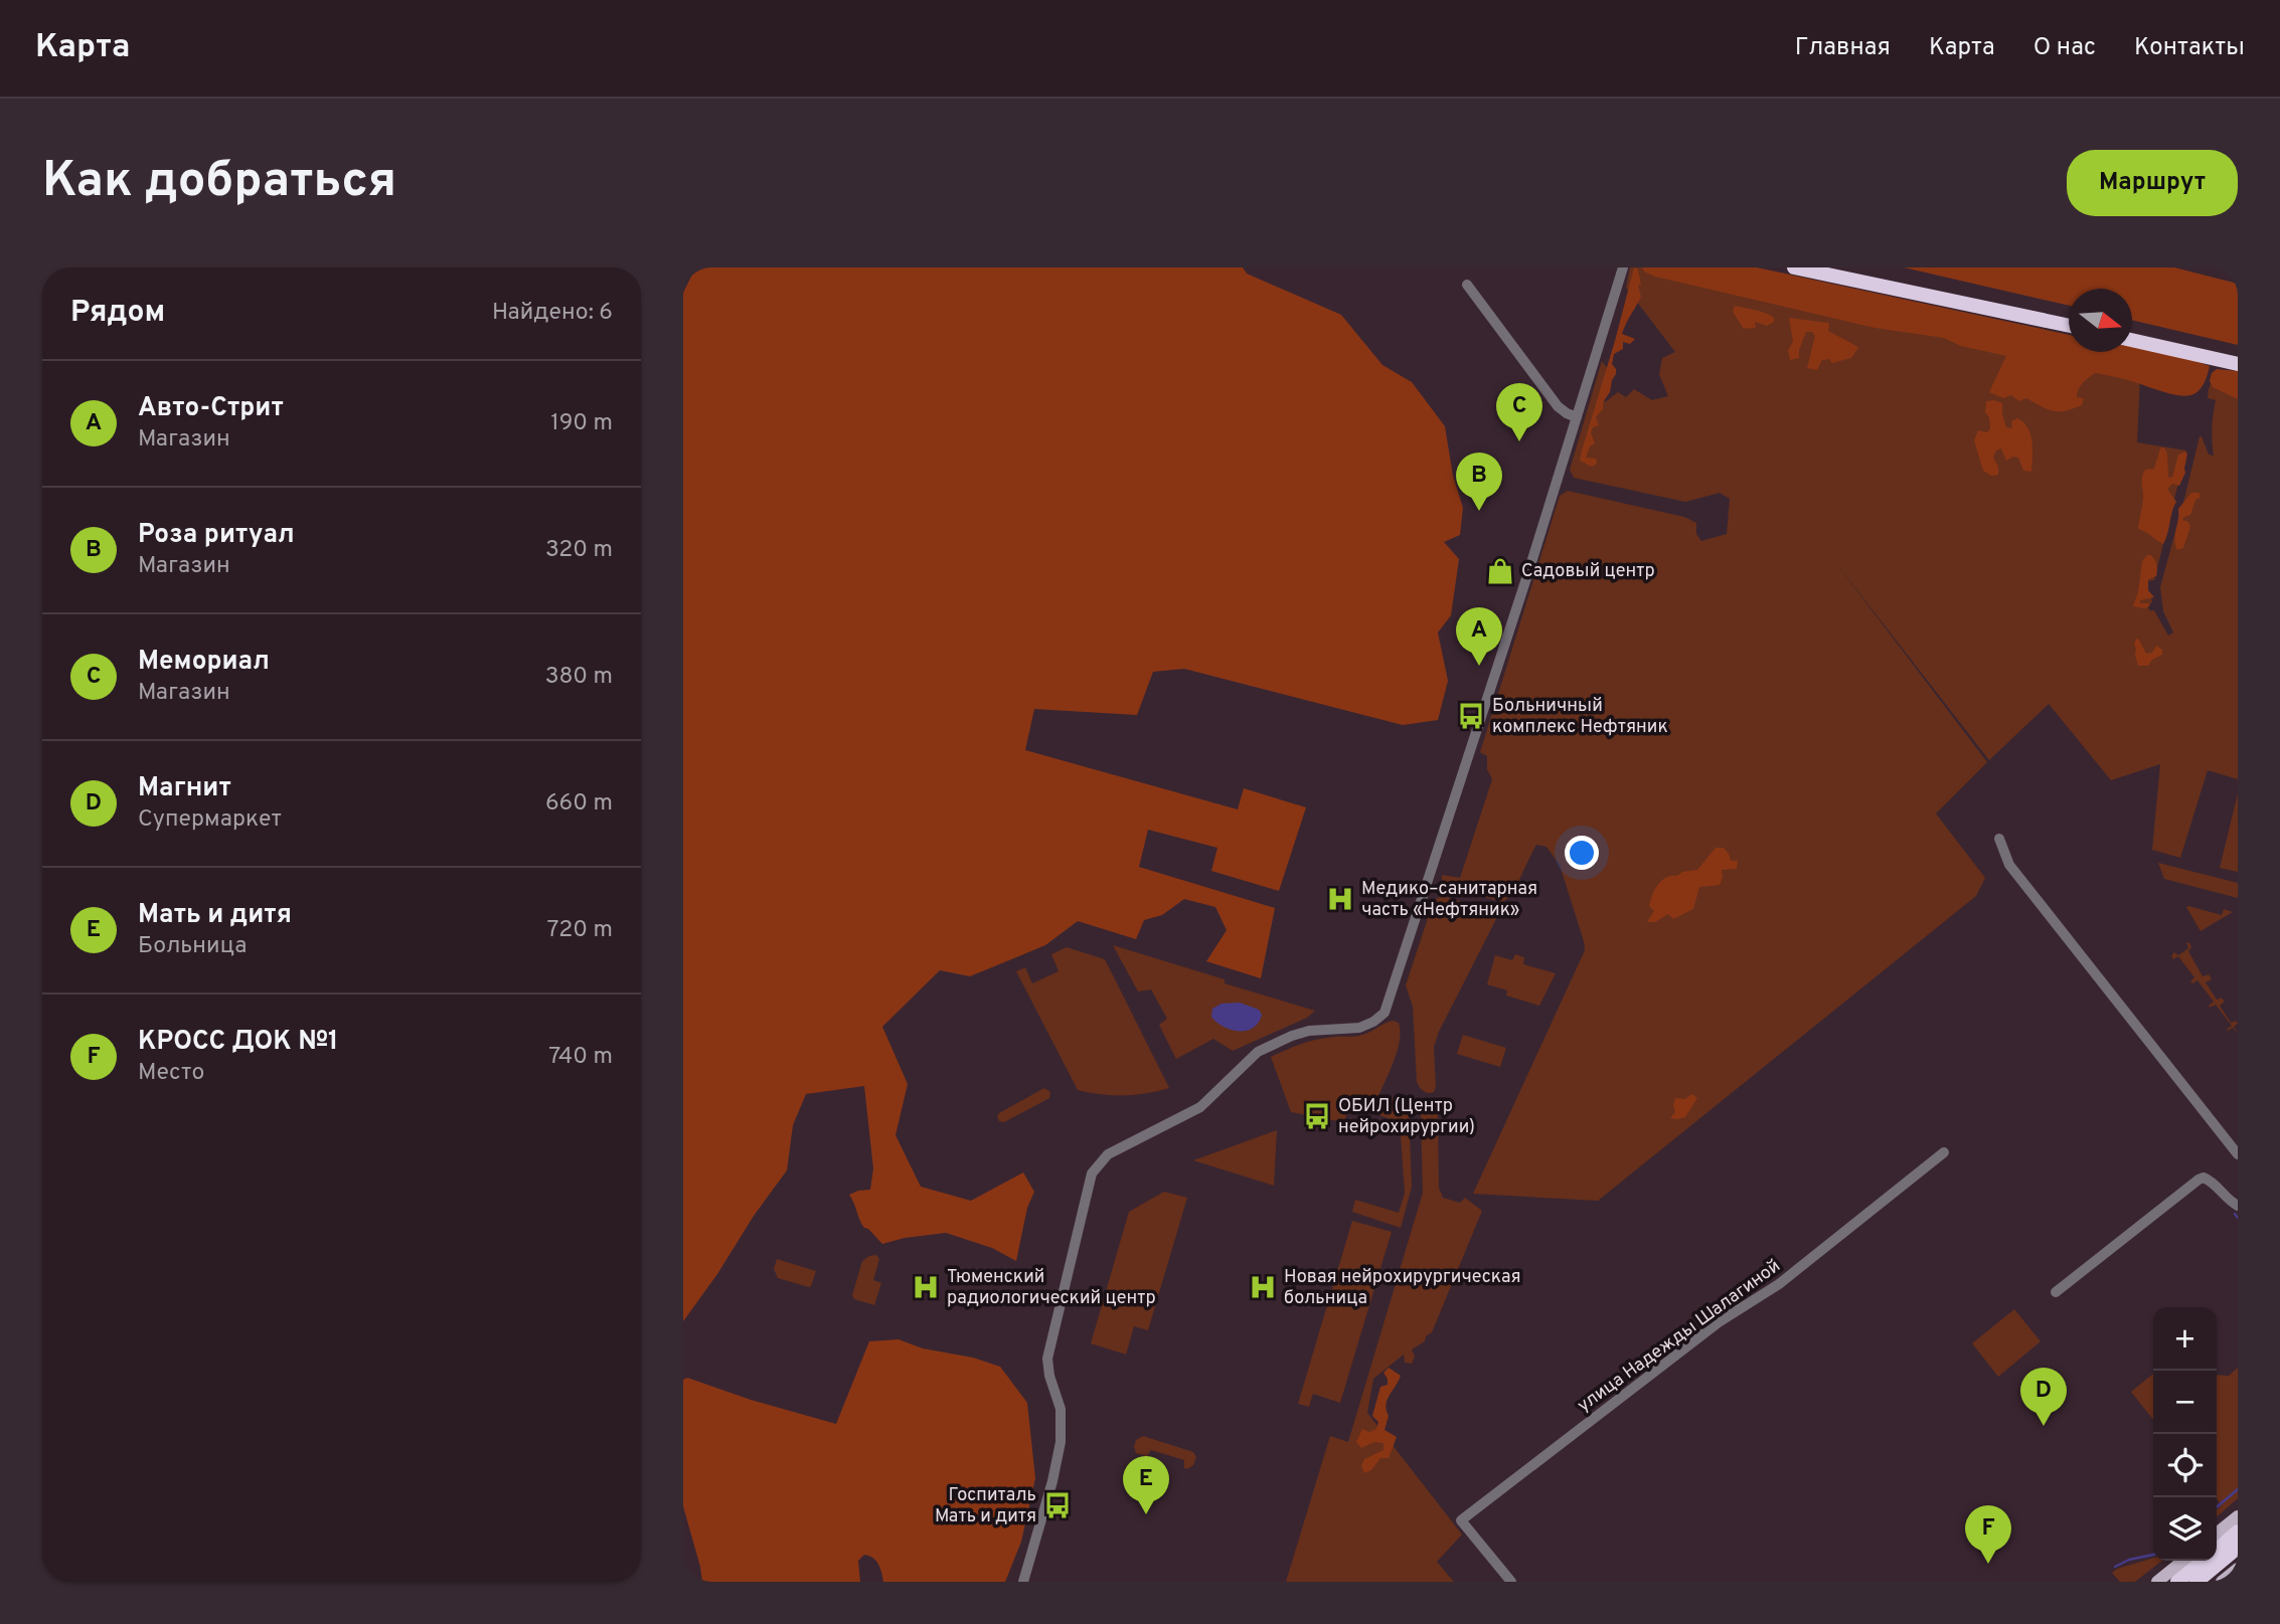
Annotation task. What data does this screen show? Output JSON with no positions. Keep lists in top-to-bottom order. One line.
{"streets":{"street":["улица Надежды Шалагиной"]},"places":{"shop":["Садовый центр"],"bus stop":["Больничный комплекс Нефтяник","ОБИЛ (Центр нейрохирургии)","Госпиталь Мать и дитя"],"hospital":["Медико–санитарная часть «Нефтяник»","Тюменский радиологический центр","Новая нейрохирургическая больница"]},"north":"right","page":{"header":"Карта","nav":["Главная","Карта","О нас","Контакты"],"buttons":"Маршрут","title":"Как добраться","heading":["Рядом","Найдено: 6"],"list":[{"mark":"A","name":"Авто-Стрит","note":"Магазин","value":"190 m"},{"mark":"B","name":"Роза ритуал","note":"Магазин","value":"320 m"},{"mark":"C","name":"Мемориал","note":"Магазин","value":"380 m"},{"mark":"D","name":"Магнит","note":"Супермаркет","value":"660 m"},{"mark":"E","name":"Мать и дитя","note":"Больница","value":"720 m"},{"mark":"F","name":"КРОСС ДОК №1","note":"Место","value":"740 m"}],"pins":["C","B","A","D","E","F"],"map_buttons":["+","−"]}}
